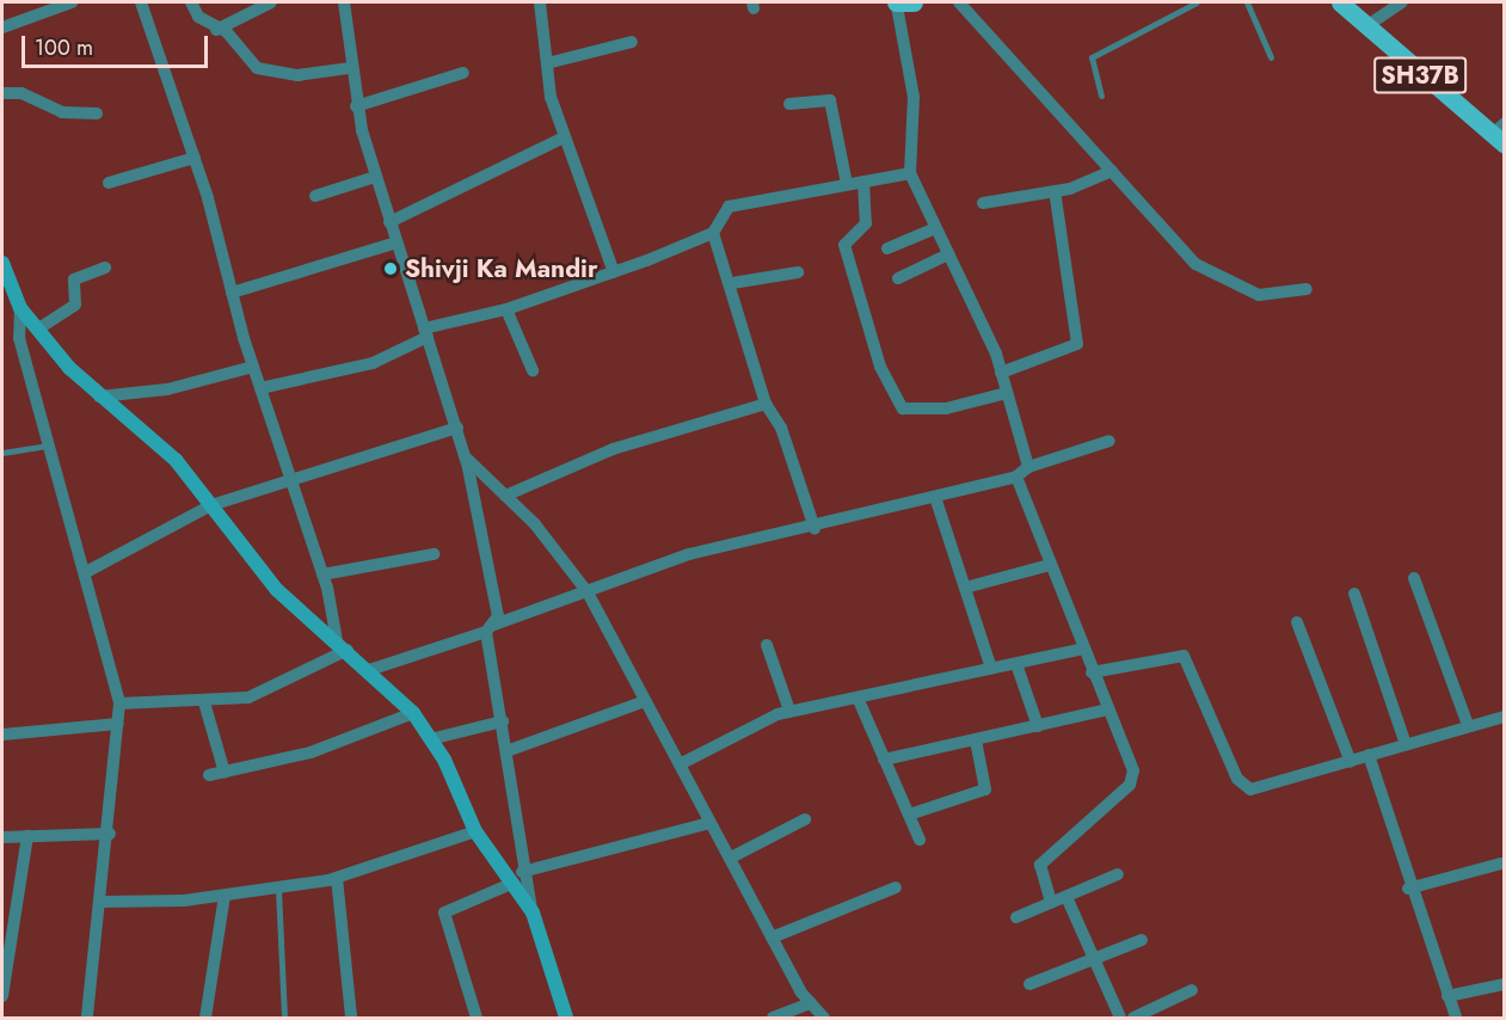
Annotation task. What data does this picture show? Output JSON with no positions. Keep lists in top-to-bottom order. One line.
{"streets":{"main road":["SH37B"]},"places":["Shivji Ka Mandir"],"scale_bar":"100 m"}
